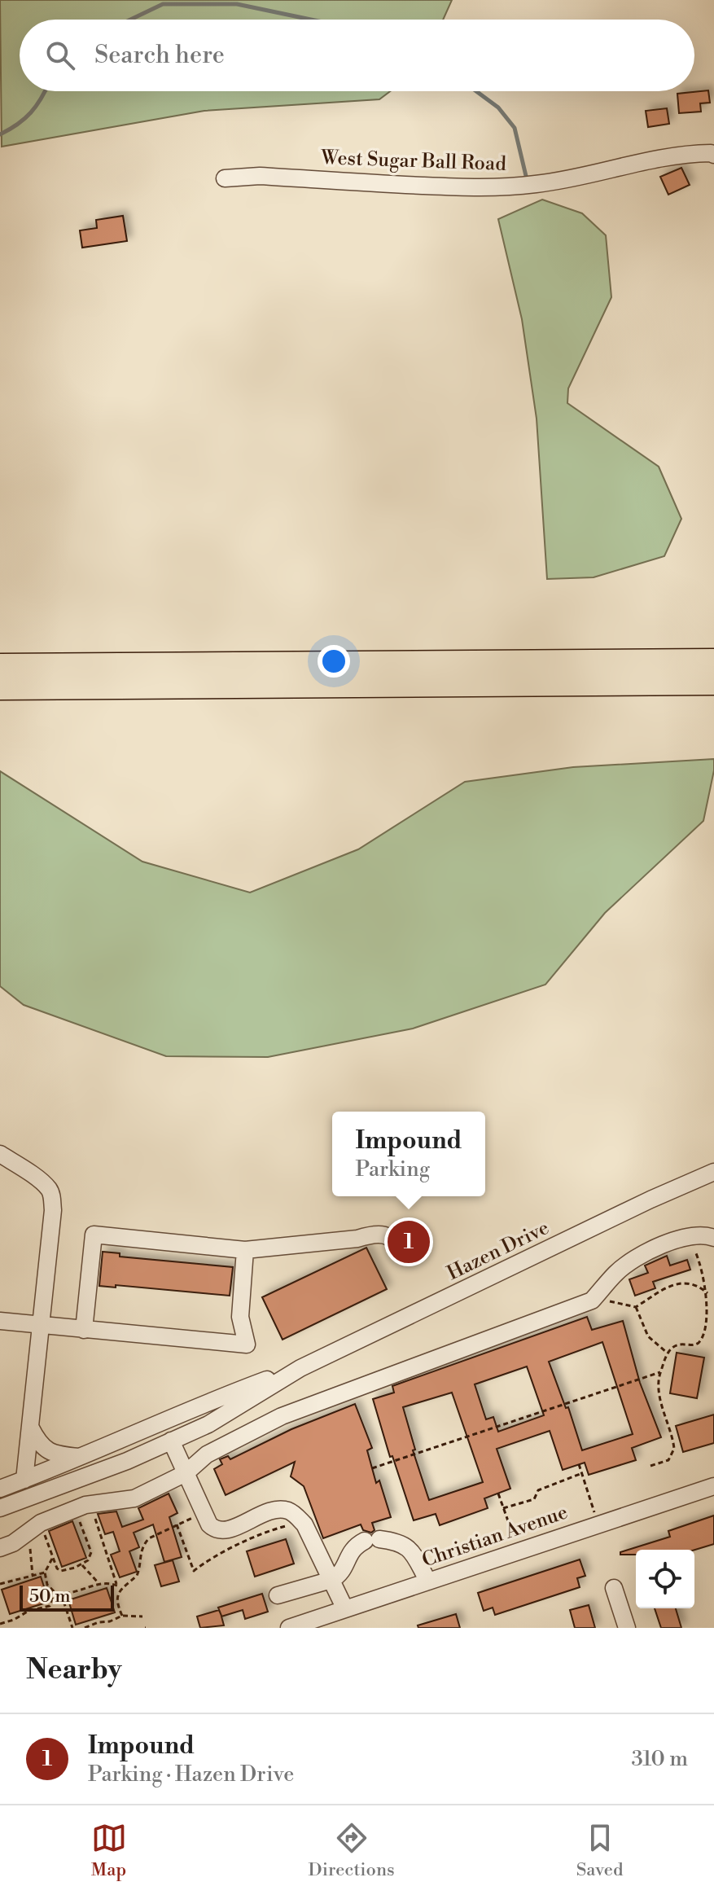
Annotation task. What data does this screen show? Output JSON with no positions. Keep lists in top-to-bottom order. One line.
{"streets":{"street":["West Sugar Ball Road","Hazen Drive","Christian Avenue"]},"scale_bar":"50 m","page":{"search":"Search here","popup":["Impound","Parking"],"pins":"1","scale":"50 m","heading":"Nearby","list":[{"mark":"1","name":"Impound","note":"Parking · Hazen Drive","value":"310 m"}],"nav":["Map","Directions","Saved"]}}
